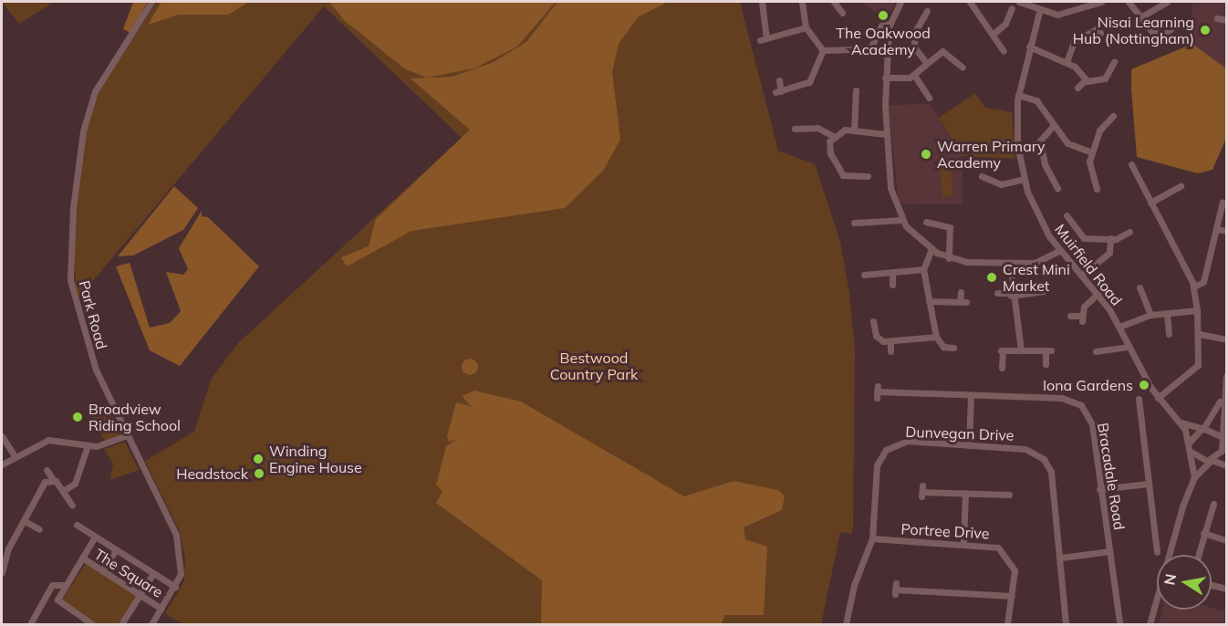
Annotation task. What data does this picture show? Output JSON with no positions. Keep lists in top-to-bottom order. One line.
{"streets":{"street":["Muirfield Road","Park Road","Dunvegan Drive","Bracadale Road","Portree Drive","The Square"]},"crossings":[["Park Road","The Square"],["Dunvegan Drive","Bracadale Road"],["Dunvegan Drive","Portree Drive"]],"parks":["Bestwood Country Park"],"places":["The Oakwood Academy","Nisai Learning Hub (Nottingham)","Warren Primary Academy","Crest Mini Market","Iona Gardens","Broadview Riding School","Winding Engine House","Headstock"],"north":"left"}
